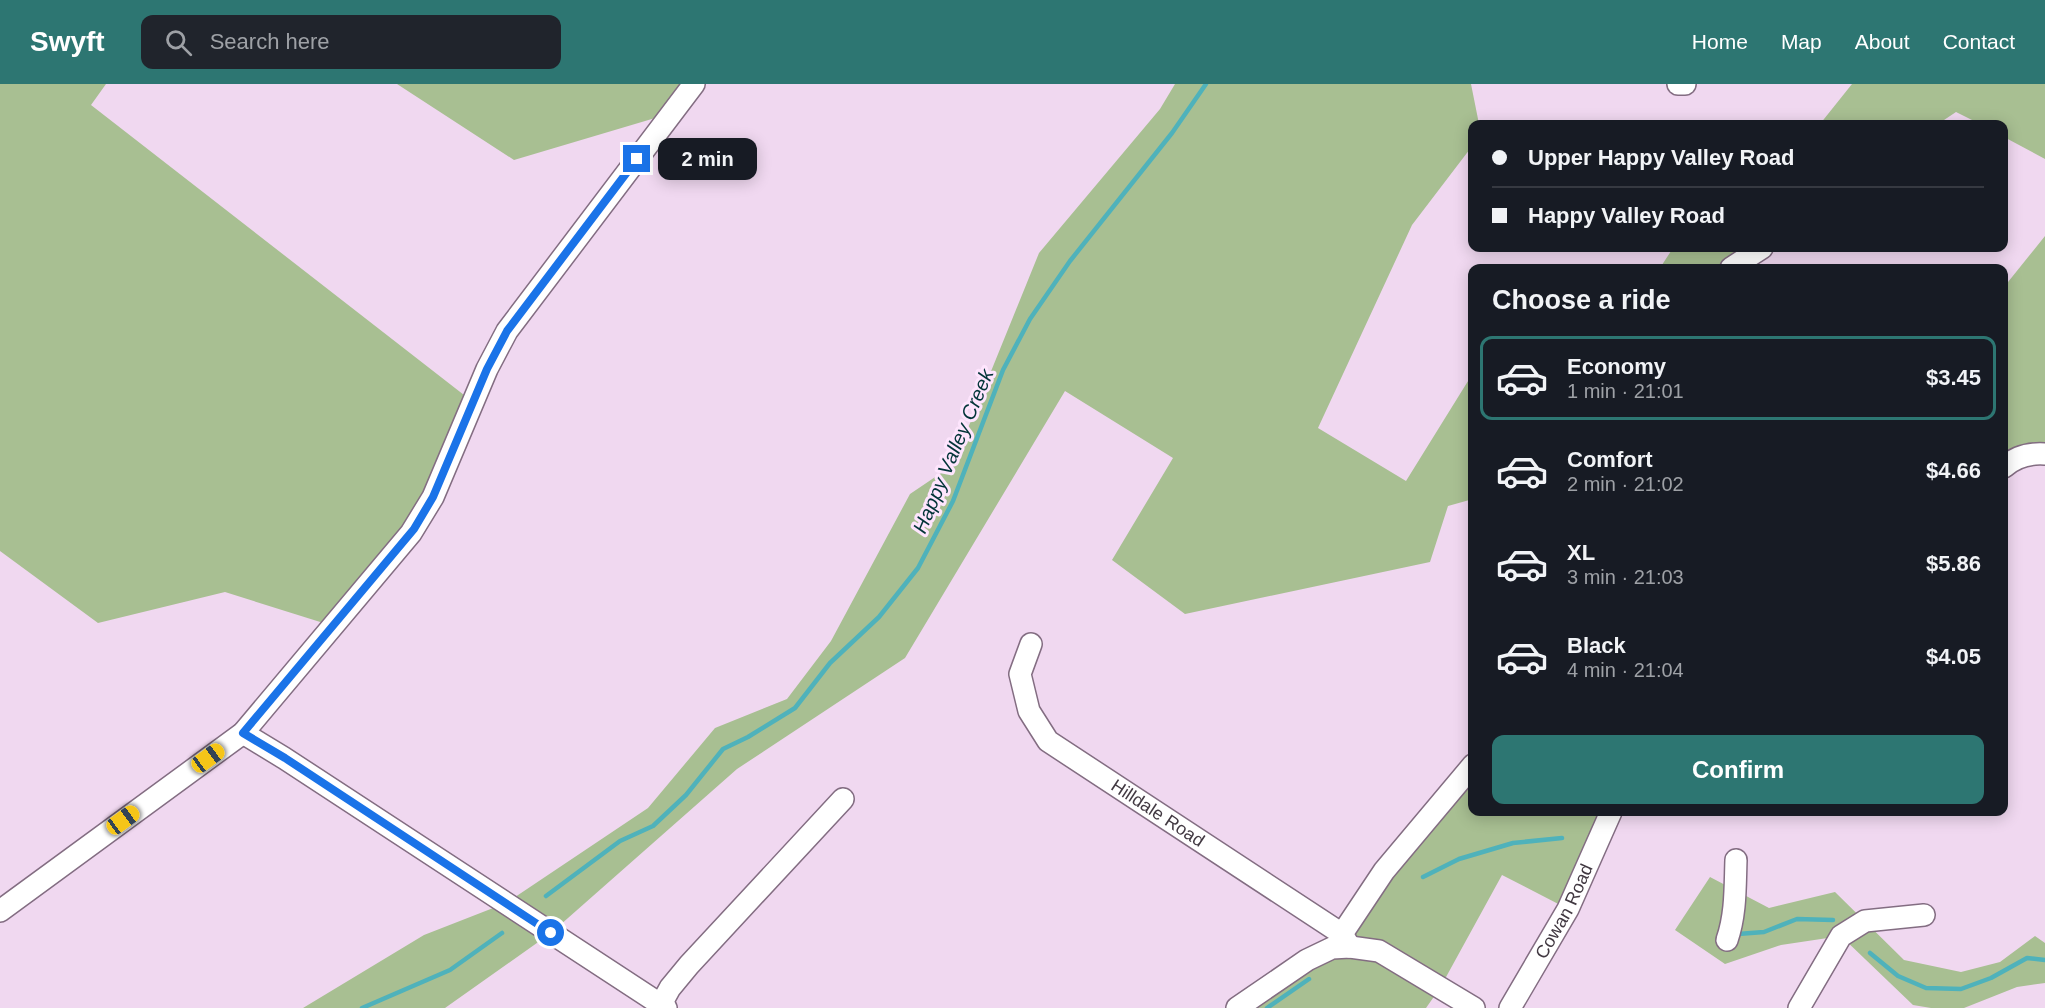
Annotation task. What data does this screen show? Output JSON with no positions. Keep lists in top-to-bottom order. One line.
{"streets":{"street":["Hilldale Road","Cowan Road"]},"water":["Happy Valley Creek"],"page":{"header":"Swyft","search":"Search here","nav":["Home","Map","About","Contact"],"banner":["Upper Happy Valley Road","Happy Valley Road"],"bubble":"2 min","heading":"Choose a ride","list":[{"name":"Economy","note":"1 min · 21:01","value":"$3.45"},{"name":"Comfort","note":"2 min · 21:02","value":"$4.66"},{"name":"XL","note":"3 min · 21:03","value":"$5.86"},{"name":"Black","note":"4 min · 21:04","value":"$4.05"}],"buttons":"Confirm"}}
